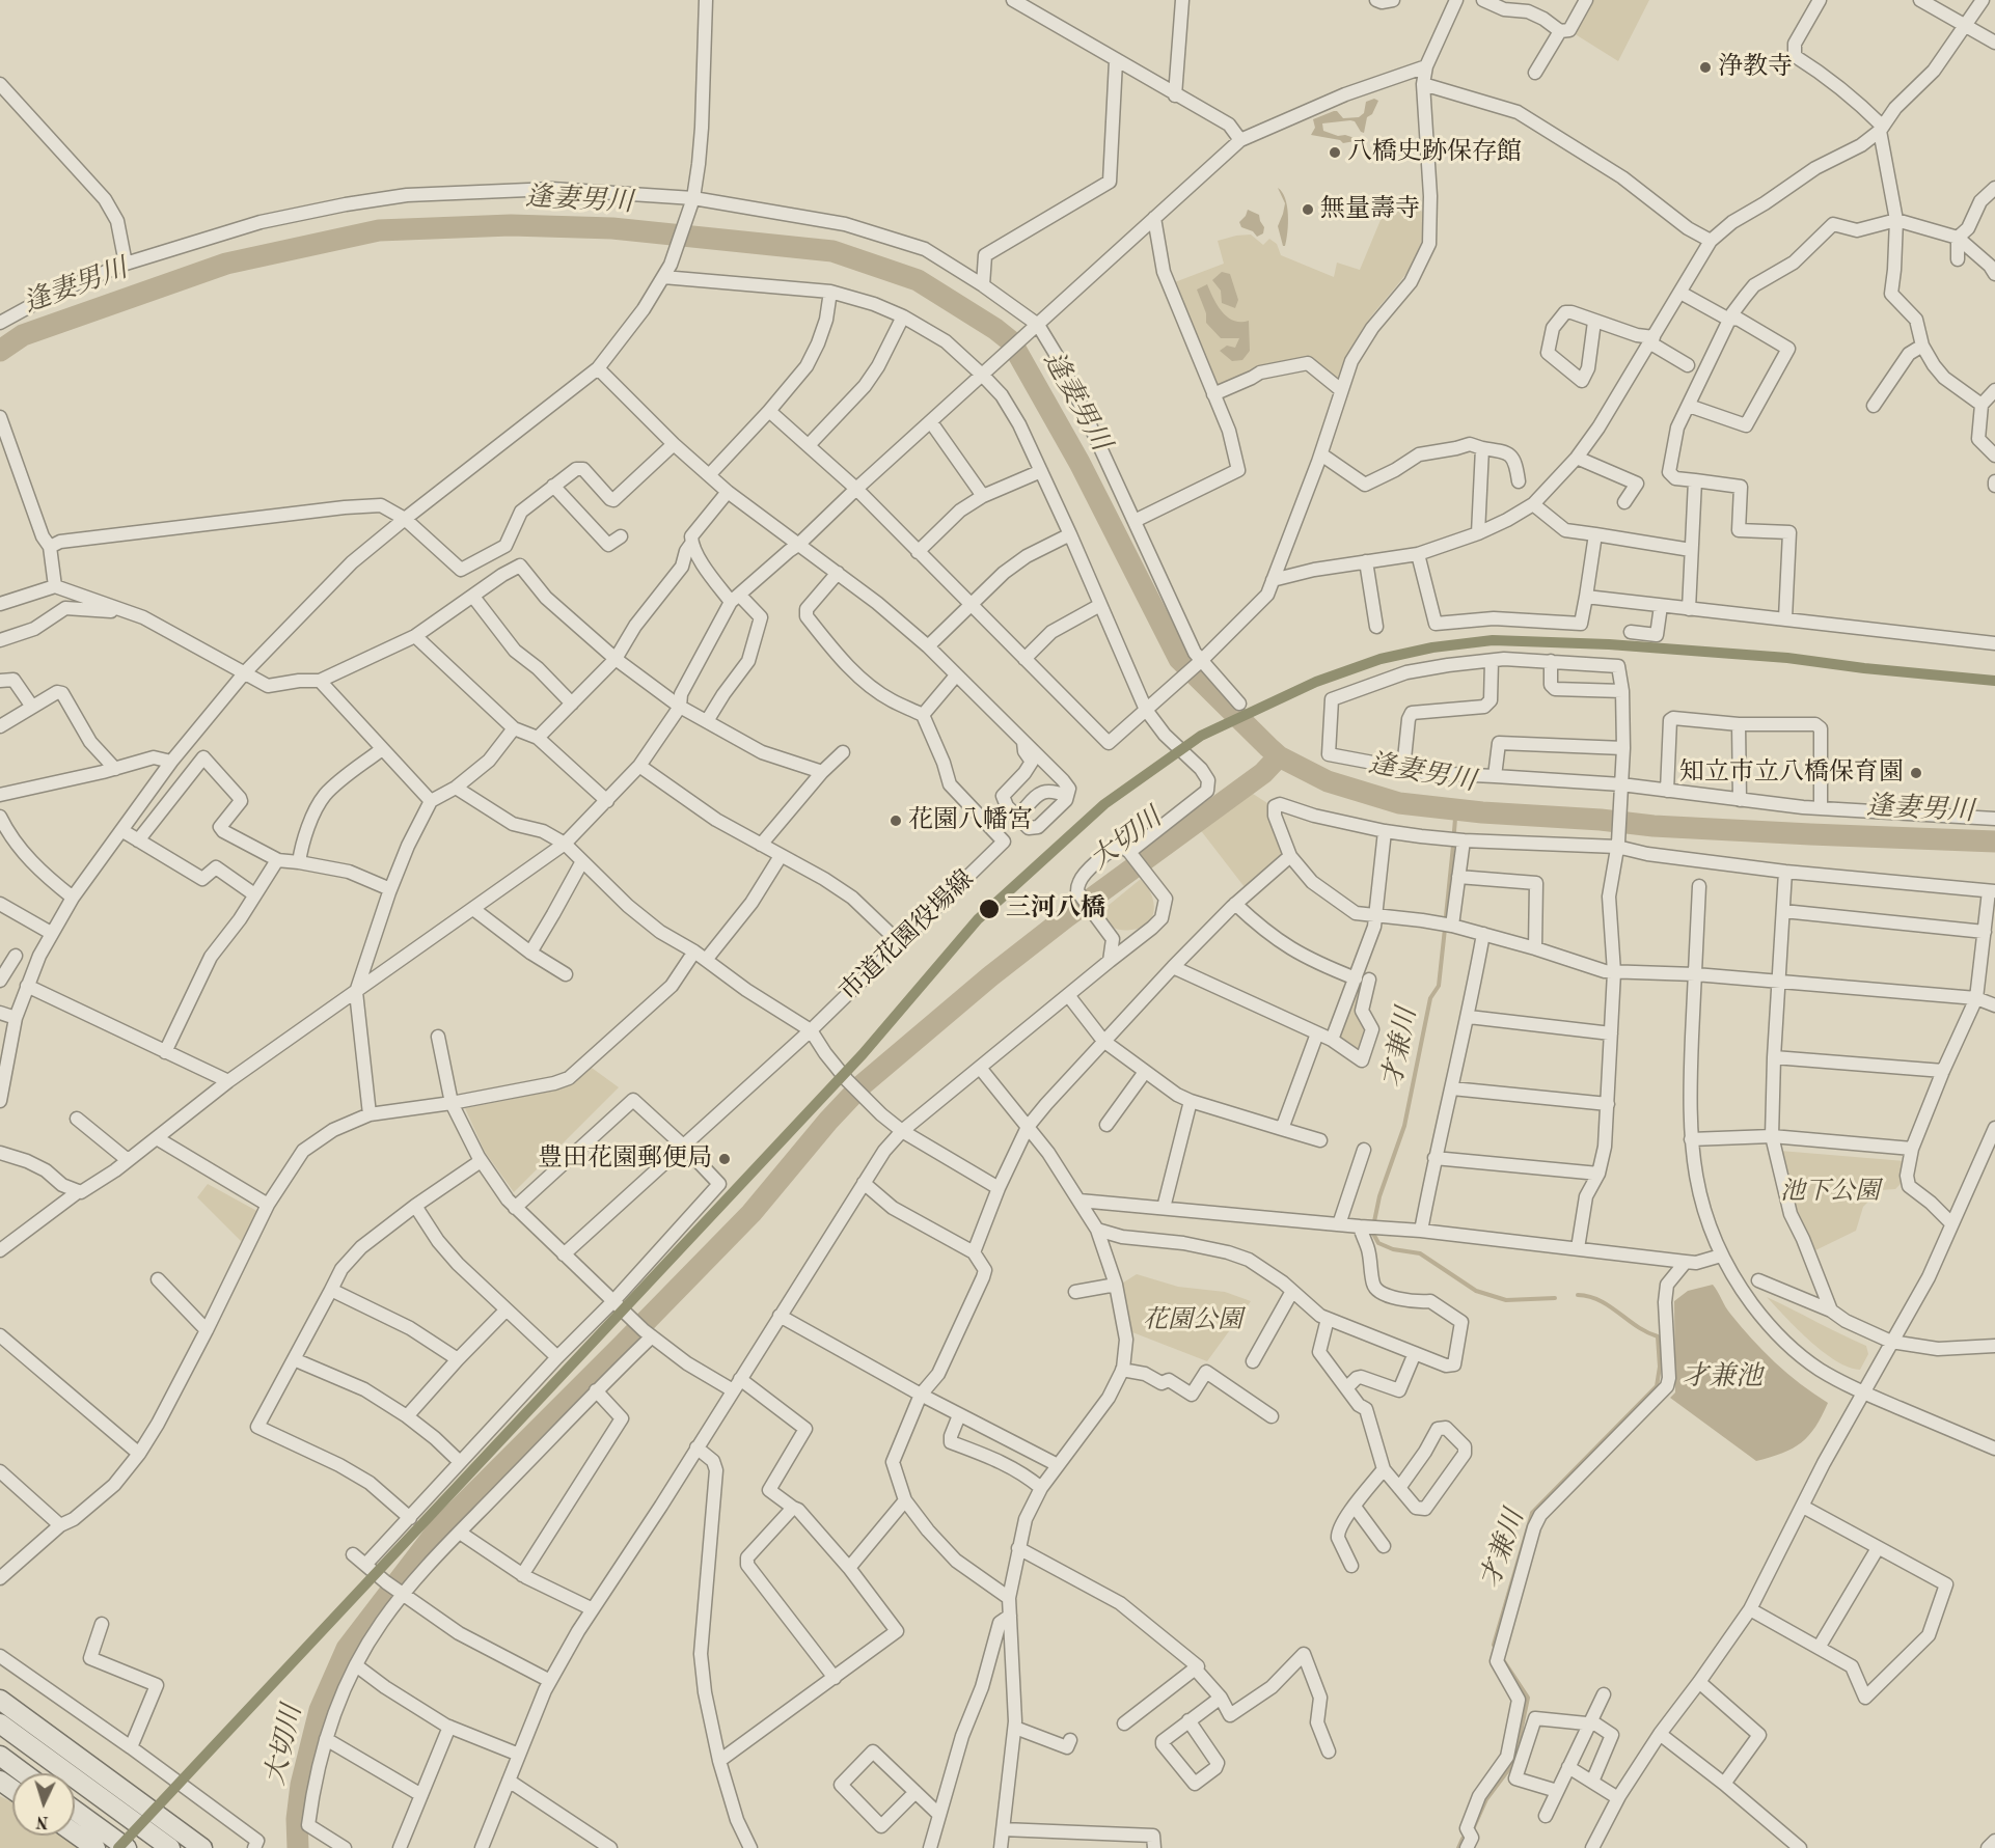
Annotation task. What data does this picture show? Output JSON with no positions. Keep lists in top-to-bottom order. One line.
{"streets":{"street":["市道花園役場線"]},"water":["逢妻男川","大切川","才兼川","才兼池"],"parks":["池下公園","花園公園"],"places":["浄教寺","八橋史跡保存館","無量壽寺","知立市立八橋保育園","花園八幡宮","三河八橋","豊田花園郵便局"],"north":"bottom"}
